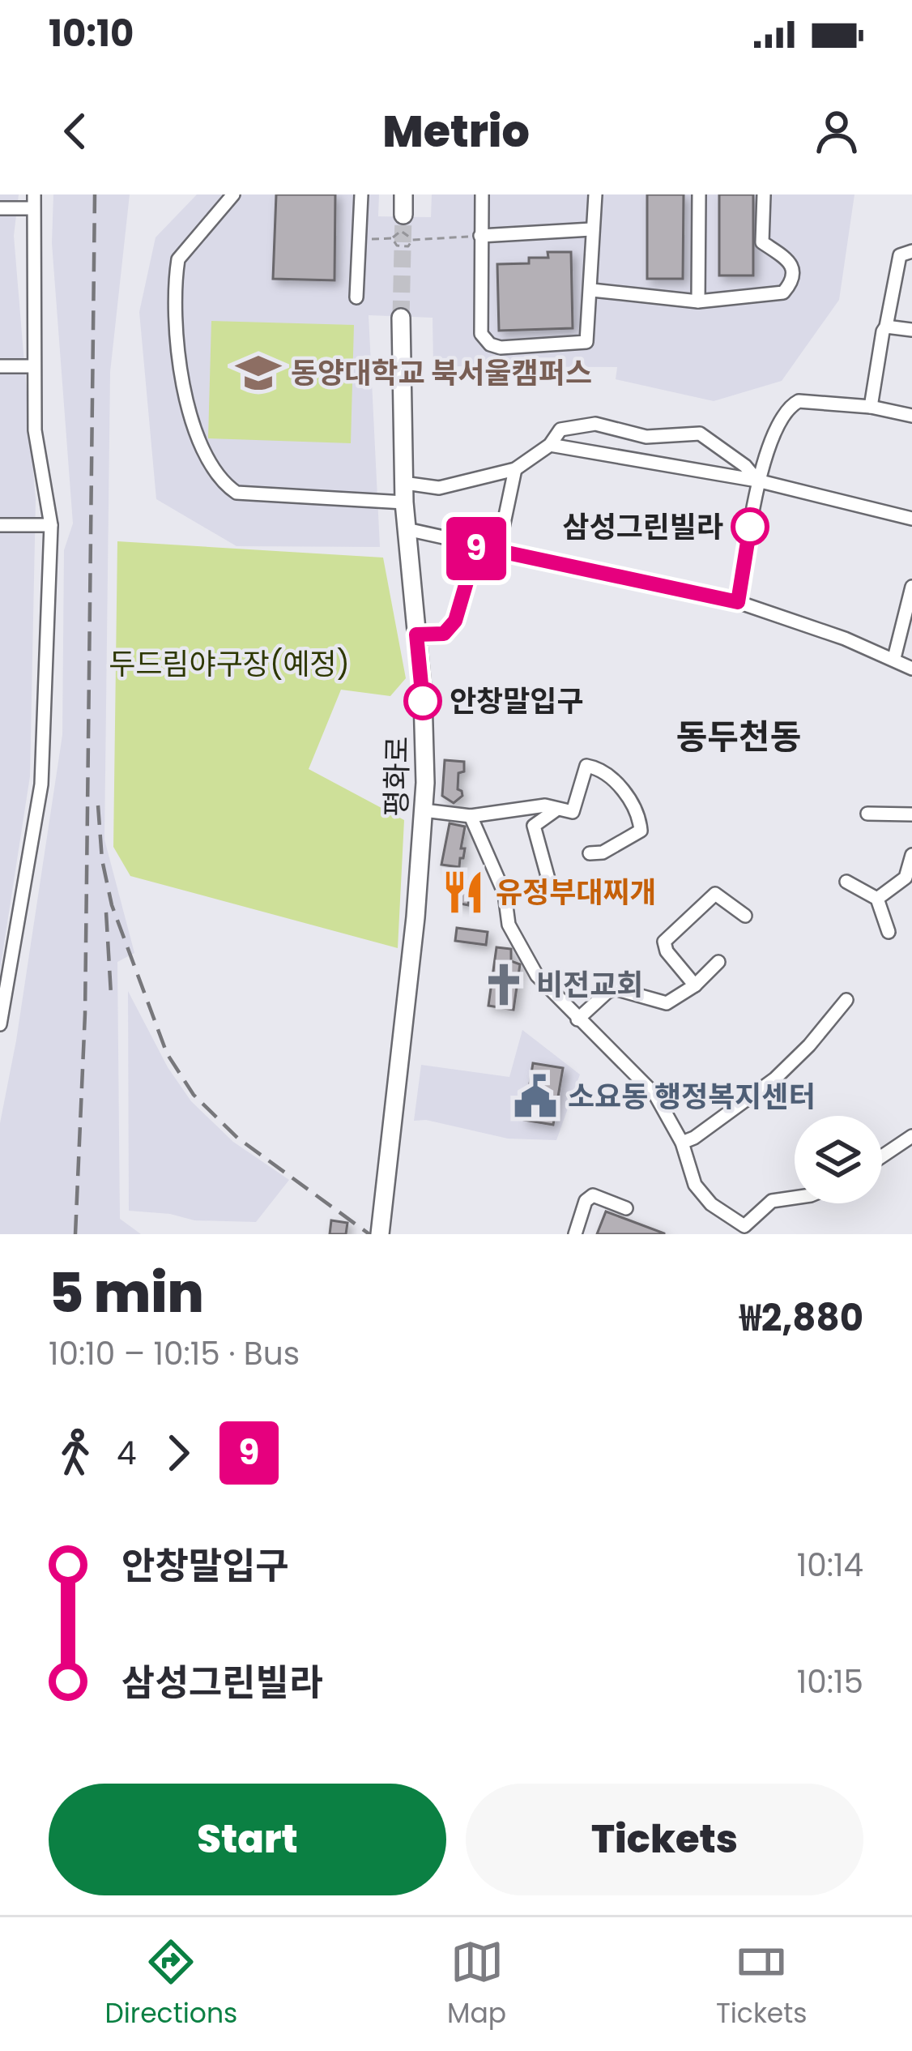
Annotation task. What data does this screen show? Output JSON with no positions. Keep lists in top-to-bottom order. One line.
{"streets":{"main road":["평화로"]},"districts":["동두천동"],"parks":["두드림야구장(예정)"],"places":{"school or university":["동양대학교 북서울캠퍼스"],"other":["삼성그린빌라","안창말입구"],"restaurant":["유정부대찌개"],"church":["비전교회"],"public building":["소요동 행정복지센터"]},"lines":["bus line 9"],"page":{"status":"10:10","header":"Metrio","on_map":"9","heading":["5 min","10:10 – 10:15 · Bus","₩2,880"],"legs":["4","9"],"list":[{"name":"안창말입구","value":"10:14"},{"name":"삼성그린빌라","value":"10:15"}],"buttons":["Start","Tickets"],"tabs":["Directions","Map","Tickets"]}}
